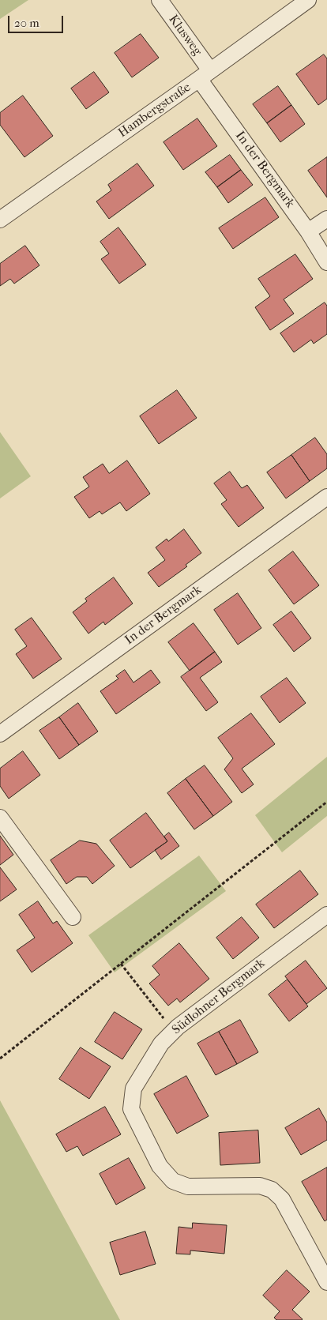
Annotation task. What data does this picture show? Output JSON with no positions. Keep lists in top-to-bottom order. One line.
{"streets":{"street":["Klusweg","Hambergstraße","In der Bergmark","Südlohner Bergmark"]},"crossings":[["Klusweg","Hambergstraße"],["Klusweg","In der Bergmark"],["Hambergstraße","In der Bergmark"]],"scale_bar":"20 m"}
